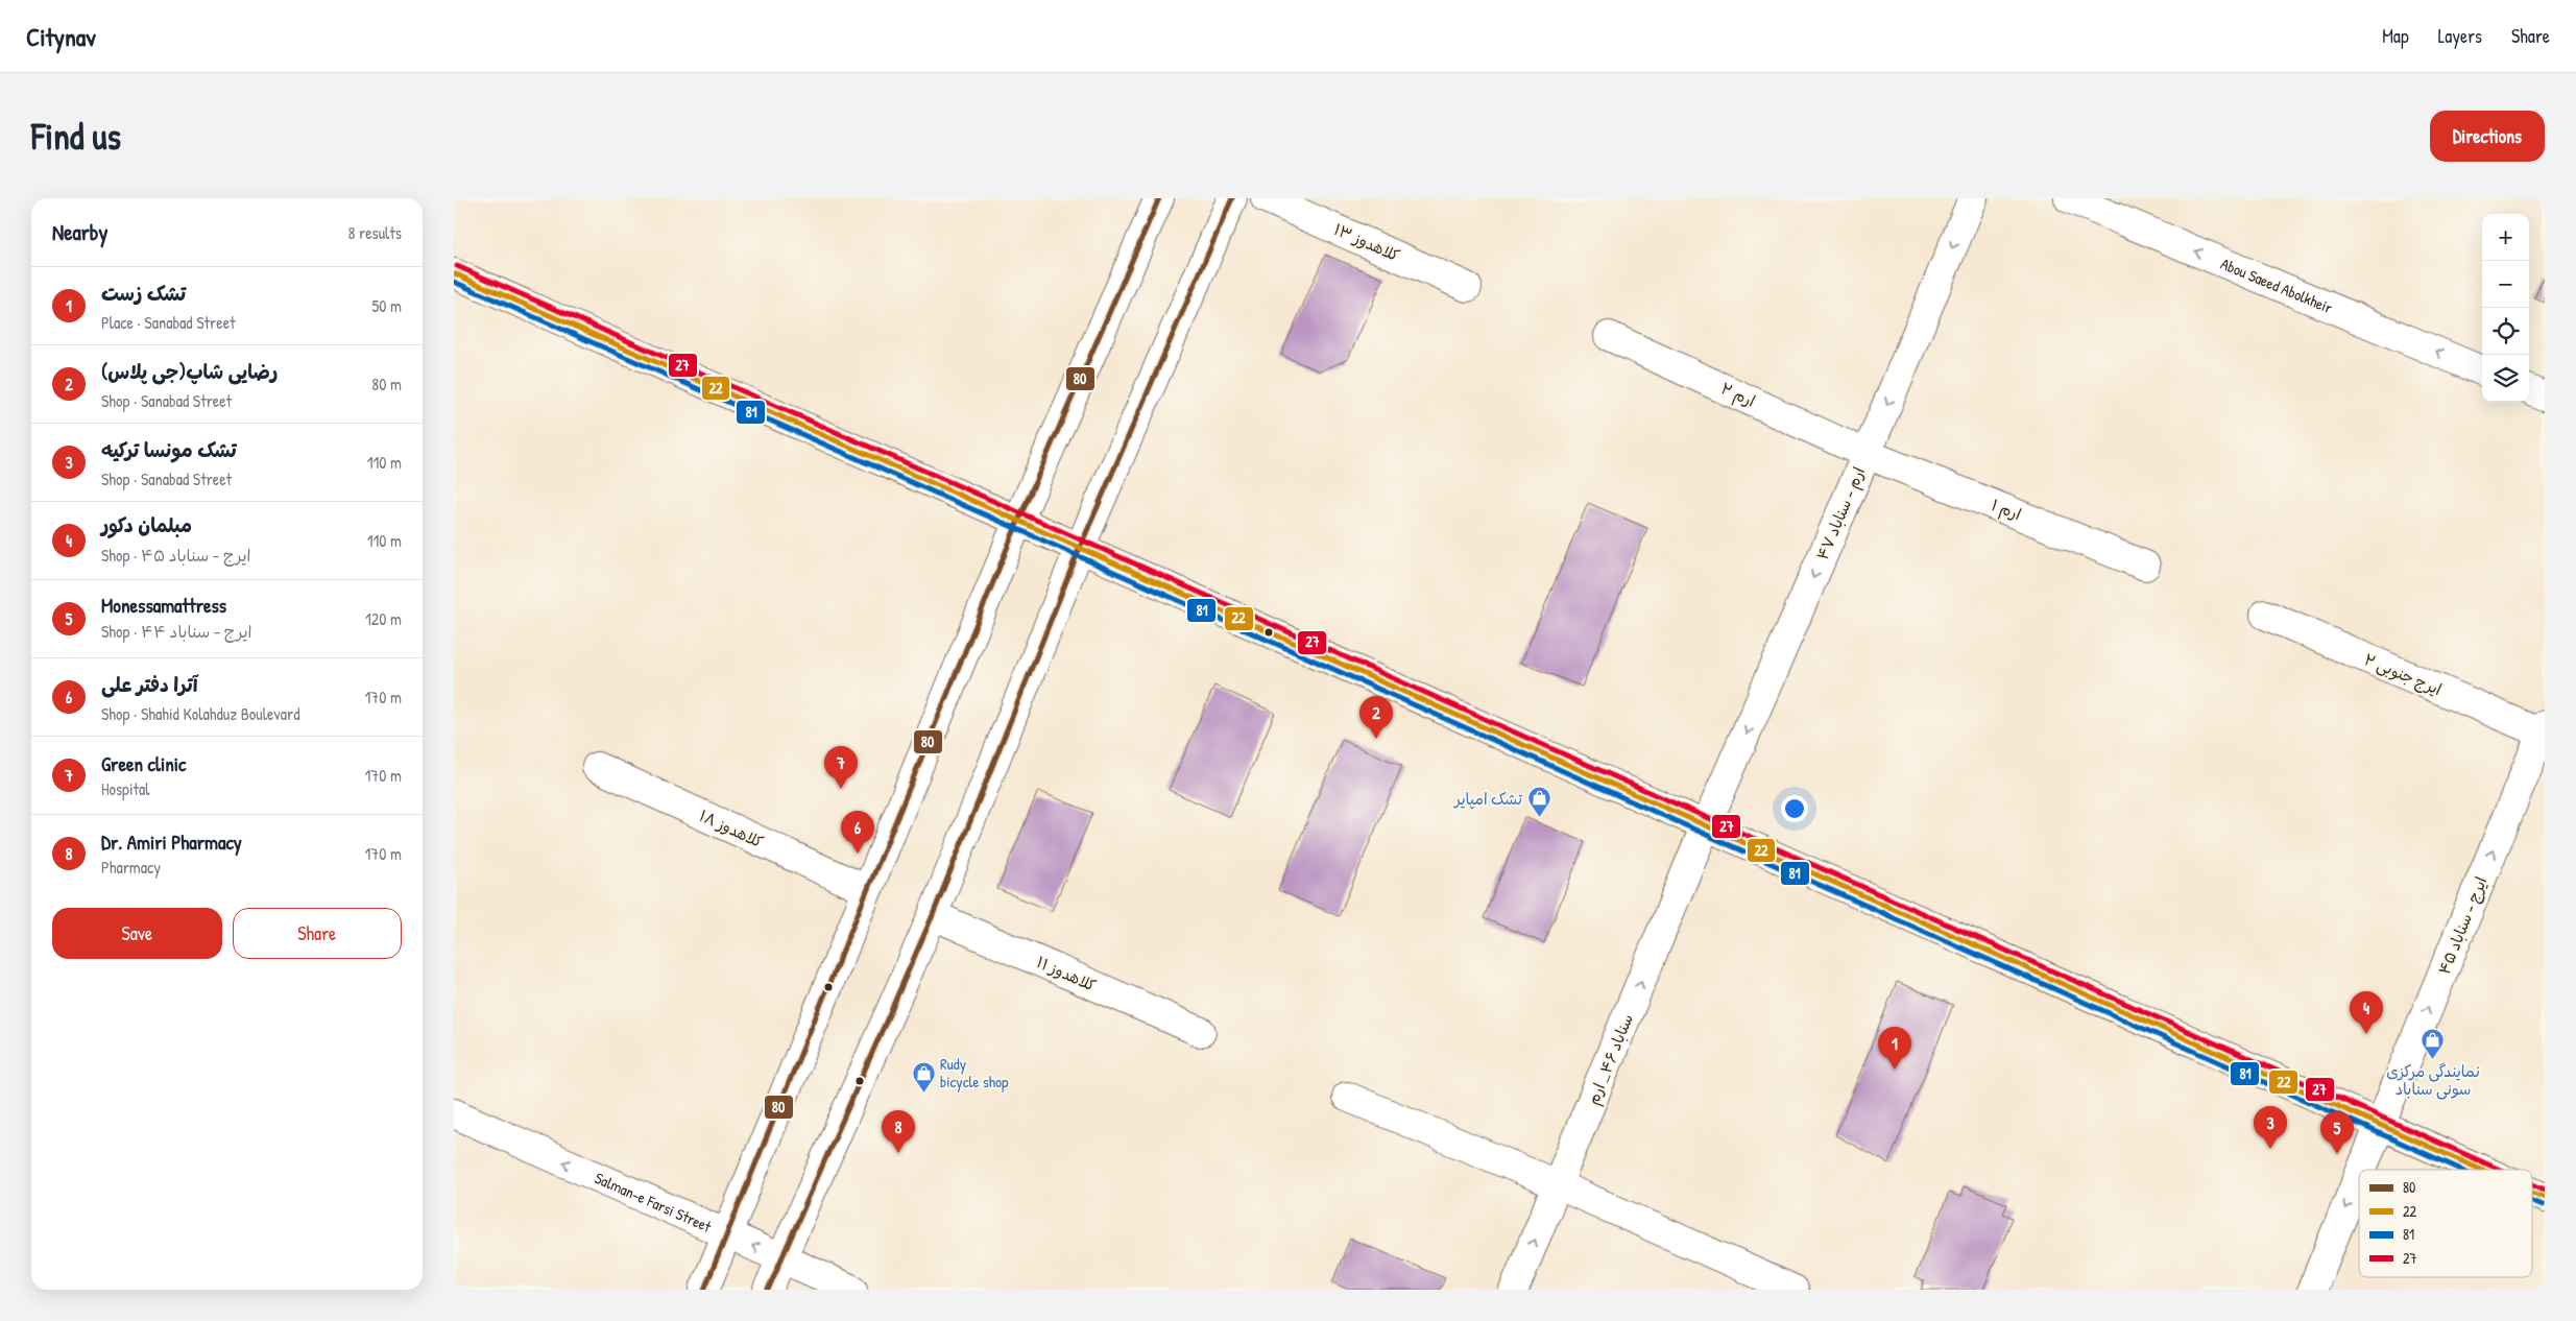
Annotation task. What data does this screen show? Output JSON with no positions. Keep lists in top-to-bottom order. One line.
{"streets":{"street":["کلاهدوز ۱۳","Abou Saeed Abolkheir","ارم ۲","ارم ۱","ارم - سناباد ۴۷","ایرج جنوبی ۲","کلاهدوز ۱۸","ایرج - سناباد ۴۵","کلاهدوز ۱۱","سناباد ۴۶_ ارم","Salman-e Farsi Street"]},"crossings":[["ارم ۲","ارم ۱"],["ارم ۲","ارم - سناباد ۴۷"],["ارم ۱","ارم - سناباد ۴۷"],["ارم - سناباد ۴۷","سناباد ۴۶_ ارم"],["ایرج جنوبی ۲","ایرج - سناباد ۴۵"]],"one_way":["Abou Saeed Abolkheir","ارم - سناباد ۴۷","سناباد ۴۶_ ارم","Salman-e Farsi Street"],"places":{"shop":["تشک امپایر","نمایندگی مرکزی سونی سناباد","Rudy bicycle shop"]},"lines":["transit line 80","transit line 27","transit line 22","transit line 81"],"legend":["80","22","81","27"],"page":{"header":"Citynav","nav":["Map","Layers","Share"],"buttons":["Directions",["Save","Share"]],"title":"Find us","heading":["Nearby","8 results"],"map_buttons":["+","−"],"list":[{"mark":"1","name":"تشک زست","note":"Place · Sanabad Street","value":"50 m"},{"mark":"2","name":"رضایی شاپ(جی پلاس)","note":"Shop · Sanabad Street","value":"80 m"},{"mark":"3","name":"تشک مونسا ترکیه","note":"Shop · Sanabad Street","value":"110 m"},{"mark":"4","name":"مبلمان دكور","note":"Shop · ایرج - سناباد ۴۵","value":"110 m"},{"mark":"5","name":"Monessamattress","note":"Shop · ایرج - سناباد ۴۴","value":"120 m"},{"mark":"6","name":"آترا دفتر علی","note":"Shop · Shahid Kolahduz Boulevard","value":"170 m"},{"mark":"7","name":"Green clinic","note":"Hospital","value":"170 m"},{"mark":"8","name":"Dr. Amiri Pharmacy","note":"Pharmacy","value":"170 m"}],"pins":["2","7","6","4","1","3","8","5"]}}
